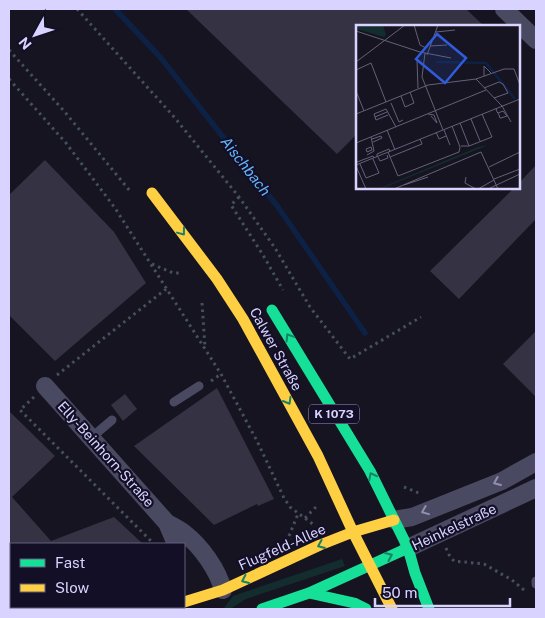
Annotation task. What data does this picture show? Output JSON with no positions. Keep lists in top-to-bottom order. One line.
{"streets":{"main road":["Calwer Straße","K 1073","Heinkelstraße","Flugfeld-Allee"],"street":["Elly-Beinhorn-Straße"]},"crossings":[["Calwer Straße","K 1073"],["Calwer Straße","Heinkelstraße"],["Calwer Straße","Flugfeld-Allee"],["K 1073","Heinkelstraße"],["K 1073","Flugfeld-Allee"],["Elly-Beinhorn-Straße","Flugfeld-Allee"],["Heinkelstraße","Flugfeld-Allee"]],"water":["Aischbach"],"legend":["Fast","Slow"],"scale_bar":"50 m","north":"bottom left"}
